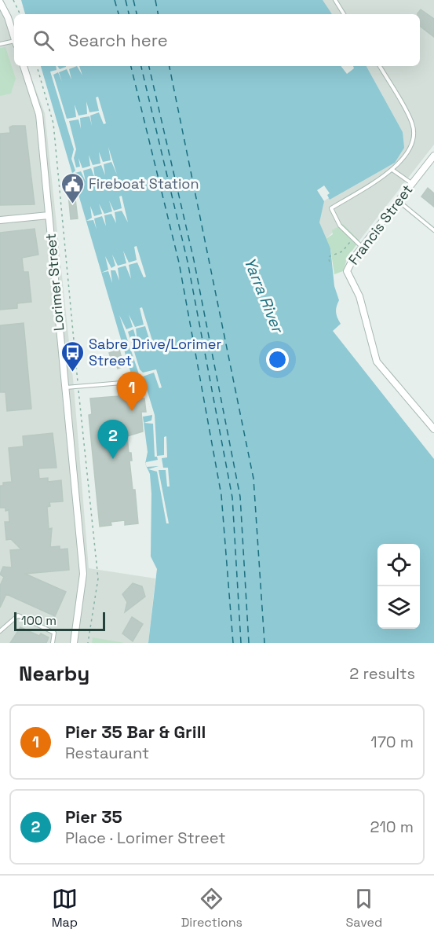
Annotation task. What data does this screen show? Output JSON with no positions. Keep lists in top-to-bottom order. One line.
{"streets":{"street":["Francis Street","Lorimer Street"]},"water":["Yarra River"],"places":{"public building":["Fireboat Station"],"bus stop":["Sabre Drive/Lorimer Street"]},"scale_bar":"100 m","page":{"search":"Search here","pins":["1","2"],"scale":"100 m","heading":["Nearby","2 results"],"list":[{"mark":"1","name":"Pier 35 Bar & Grill","note":"Restaurant","value":"170 m"},{"mark":"2","name":"Pier 35","note":"Place · Lorimer Street","value":"210 m"}],"nav":["Map","Directions","Saved"]}}
